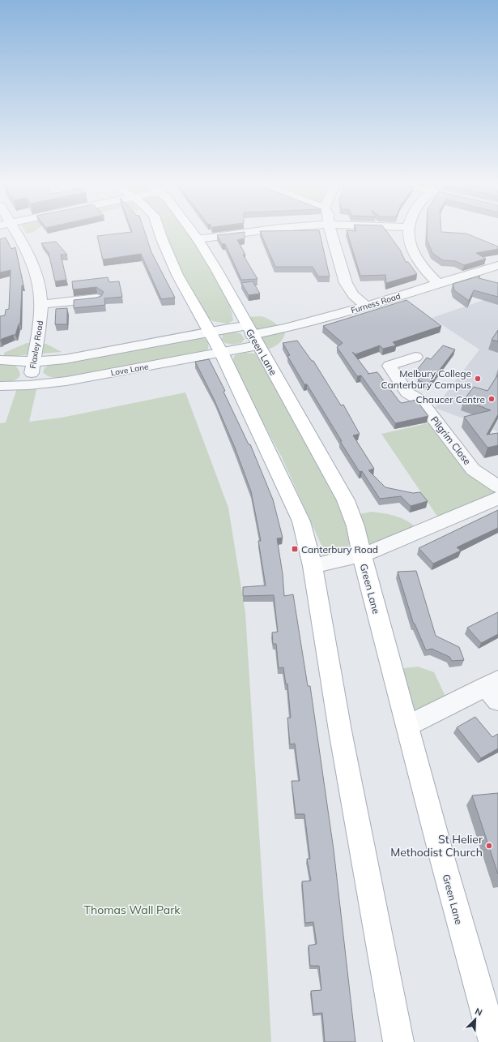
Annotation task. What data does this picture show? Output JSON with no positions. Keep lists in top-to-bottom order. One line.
{"streets":{"main road":["Green Lane"],"street":["Furness Road","Flaxley Road","Love Lane","Pilgrim Close"]},"crossings":[["Furness Road","Green Lane"],["Furness Road","Love Lane"],["Flaxley Road","Love Lane"],["Green Lane","Love Lane"]],"parks":["Thomas Wall Park"],"places":{"other":["Melbury College Canterbury Campus","Chaucer Centre","St Helier Methodist Church"],"transit":["Canterbury Road"]},"north":"top right"}
